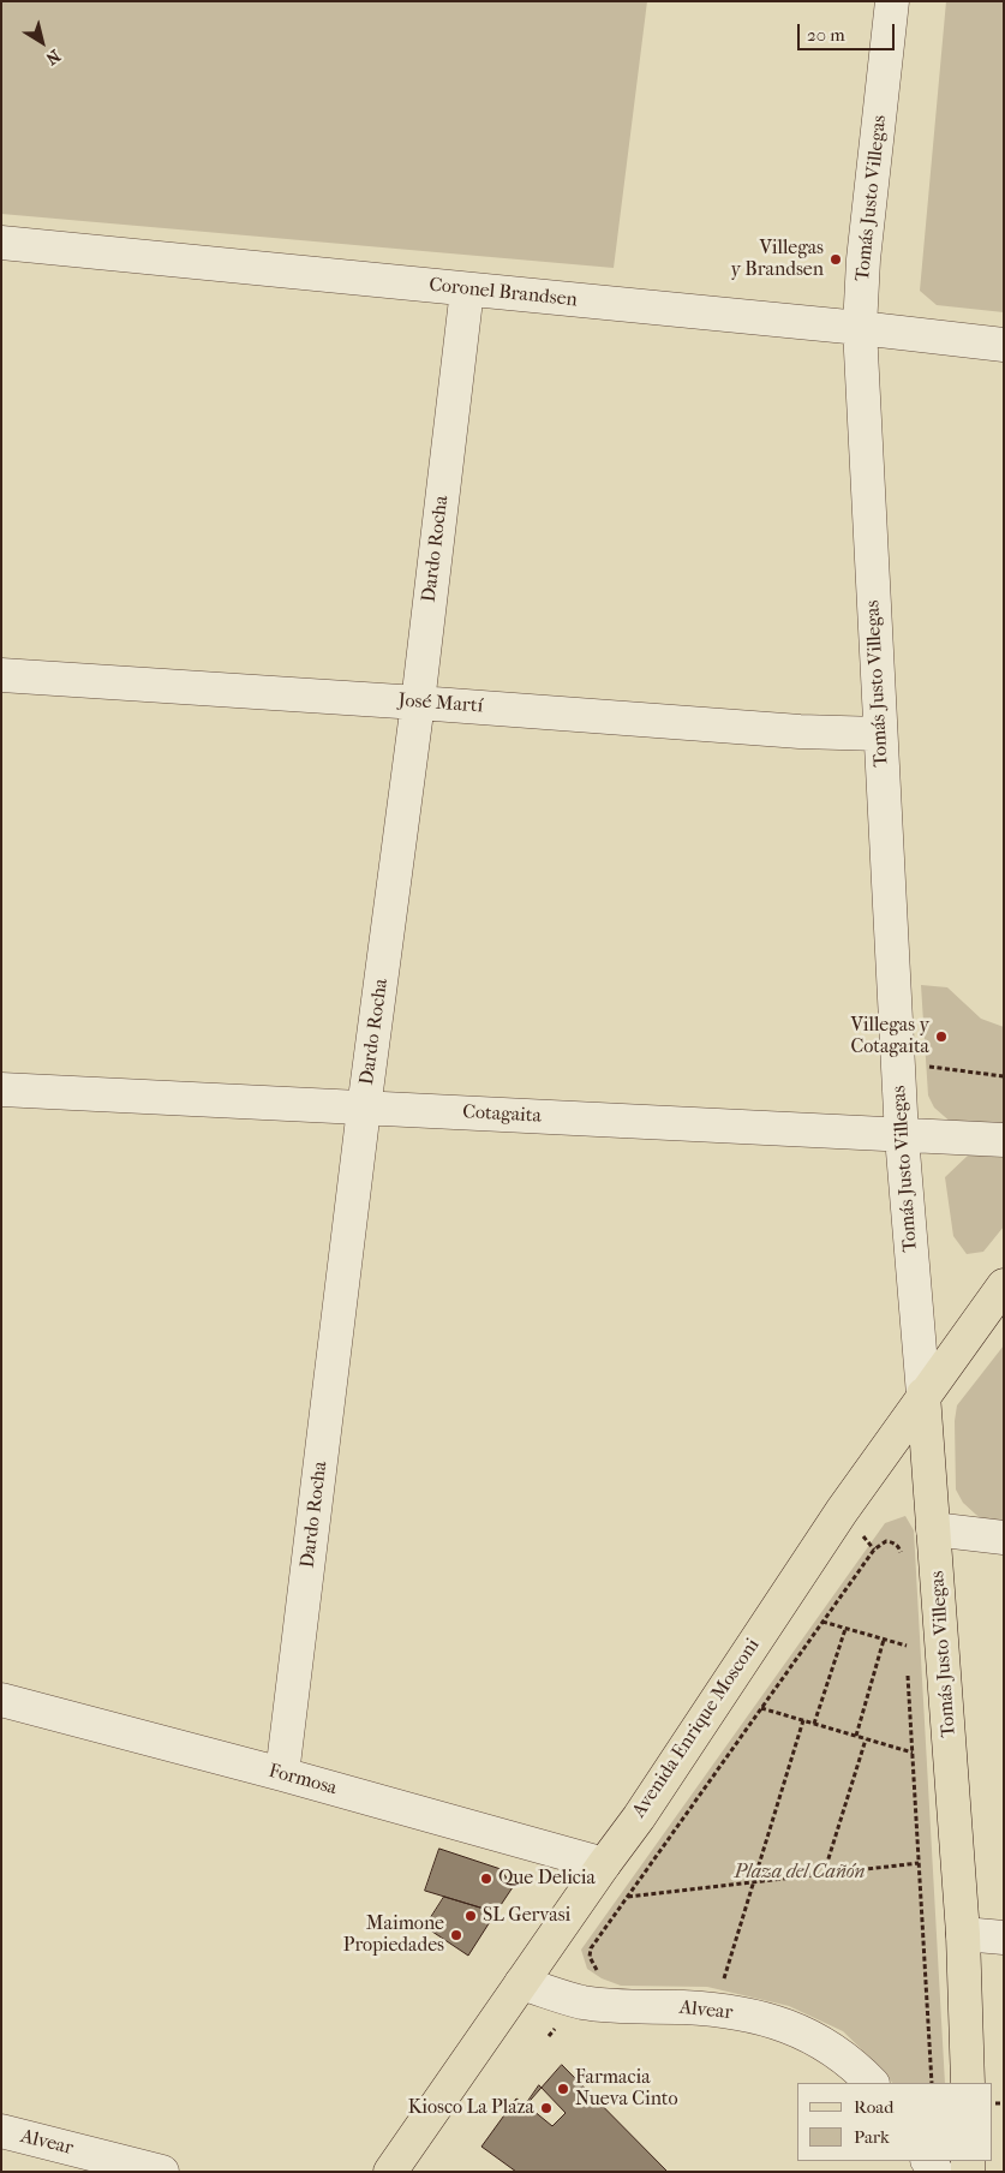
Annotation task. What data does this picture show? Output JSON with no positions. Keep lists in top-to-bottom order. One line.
{"streets":{"main road":["Tomás Justo Villegas","Avenida Enrique Mosconi"],"street":["Coronel Brandsen","Dardo Rocha","José Martí","Cotagaita","Formosa","Alvear"]},"crossings":[["Tomás Justo Villegas","Coronel Brandsen"],["Tomás Justo Villegas","José Martí"],["Tomás Justo Villegas","Cotagaita"],["Tomás Justo Villegas","Avenida Enrique Mosconi"],["Coronel Brandsen","Dardo Rocha"],["Dardo Rocha","José Martí"],["Dardo Rocha","Cotagaita"],["Dardo Rocha","Formosa"],["Avenida Enrique Mosconi","Formosa"],["Avenida Enrique Mosconi","Alvear"]],"parks":["Plaza del Cañón"],"places":["Villegas y Brandsen","Villegas y Cotagaita","Que Delicia","SL Gervasi","Maimone Propiedades","Farmacia Nueva Cinto","Kiosco La Plaza"],"legend":["Road","Park"],"scale_bar":"20 m","north":"bottom right"}
